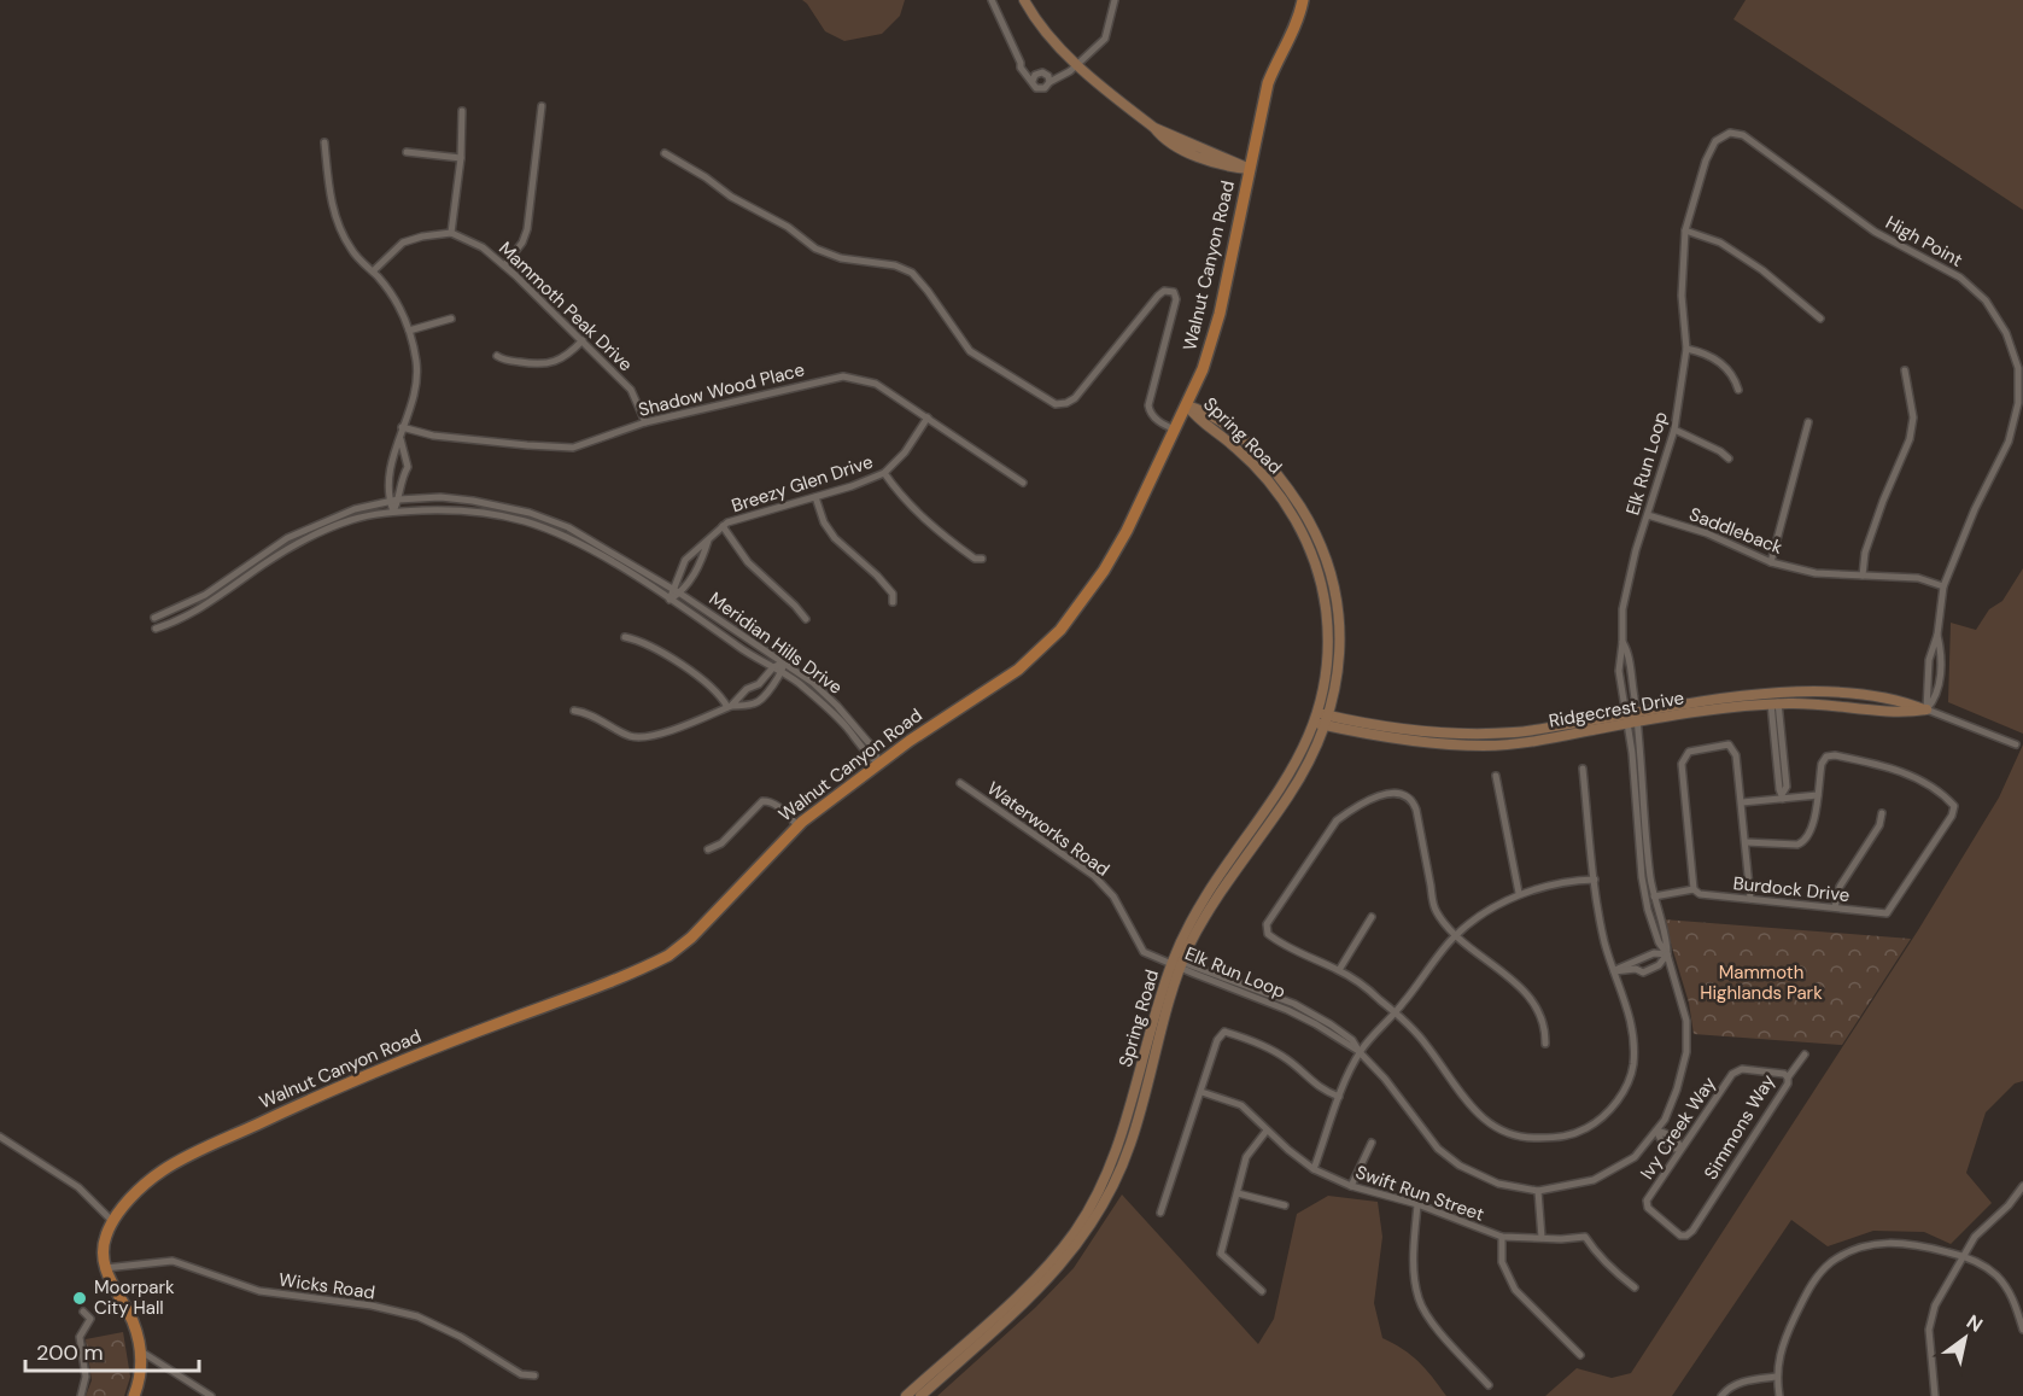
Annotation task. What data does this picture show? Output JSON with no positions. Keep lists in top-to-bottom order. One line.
{"streets":{"main road":["Walnut Canyon Road","Spring Road","Ridgecrest Drive"],"street":["High Point","Mammoth Peak Drive","Shadow Wood Place","Elk Run Loop","Breezy Glen Drive","Saddleback","Meridian Hills Drive","Waterworks Road","Burdock Drive","Simmons Way","Ivy Creek Way","Swift Run Street","Wicks Road"]},"crossings":[["High Point","Elk Run Loop"],["High Point","Saddleback"],["High Point","Ridgecrest Drive"],["Walnut Canyon Road","Spring Road"],["Walnut Canyon Road","Meridian Hills Drive"],["Walnut Canyon Road","Wicks Road"],["Mammoth Peak Drive","Shadow Wood Place"],["Shadow Wood Place","Breezy Glen Drive"],["Spring Road","Elk Run Loop"],["Spring Road","Ridgecrest Drive"],["Spring Road","Waterworks Road"],["Elk Run Loop","Saddleback"],["Elk Run Loop","Ridgecrest Drive"],["Elk Run Loop","Waterworks Road"],["Breezy Glen Drive","Meridian Hills Drive"],["Simmons Way","Ivy Creek Way"]],"parks":["Mammoth Highlands Park"],"places":["Moorpark City Hall"],"scale_bar":"200 m","north":"top right"}
